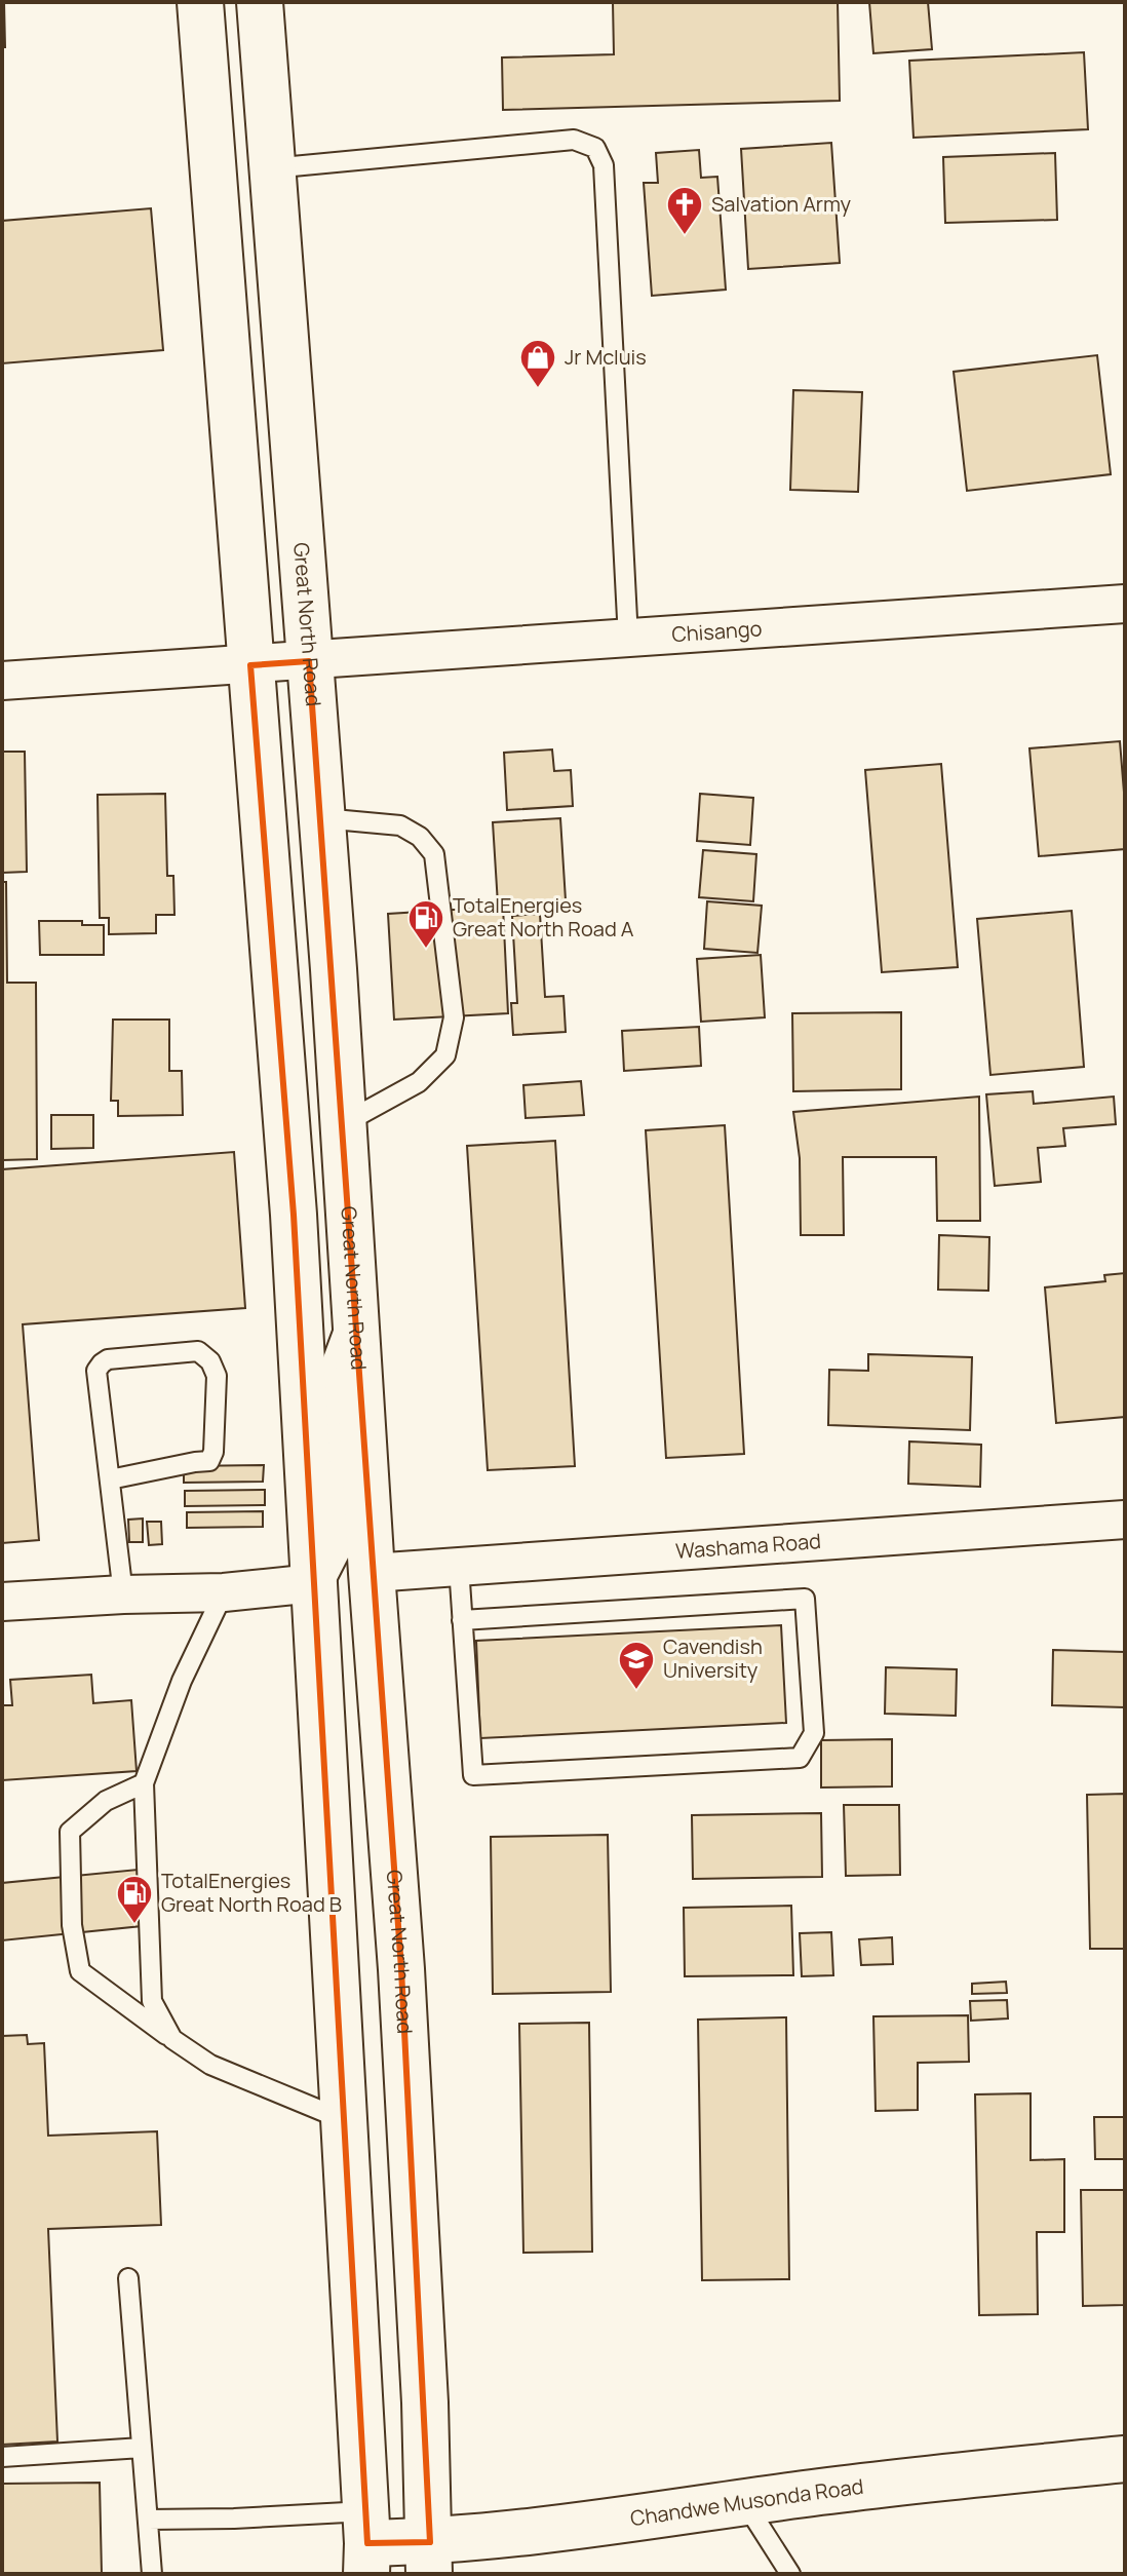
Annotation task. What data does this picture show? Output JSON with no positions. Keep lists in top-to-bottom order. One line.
{"streets":{"main road":["Great North Road","Chandwe Musonda Road"],"street":["Chisango","Washama Road"]},"crossings":[["Great North Road","Chisango"],["Great North Road","Washama Road"],["Great North Road","Chandwe Musonda Road"]],"places":{"church":["Salvation Army"],"shop":["Jr Mcluis"],"fuel station":["TotalEnergies Great North Road A","TotalEnergies Great North Road B"],"school or university":["Cavendish University"]}}
